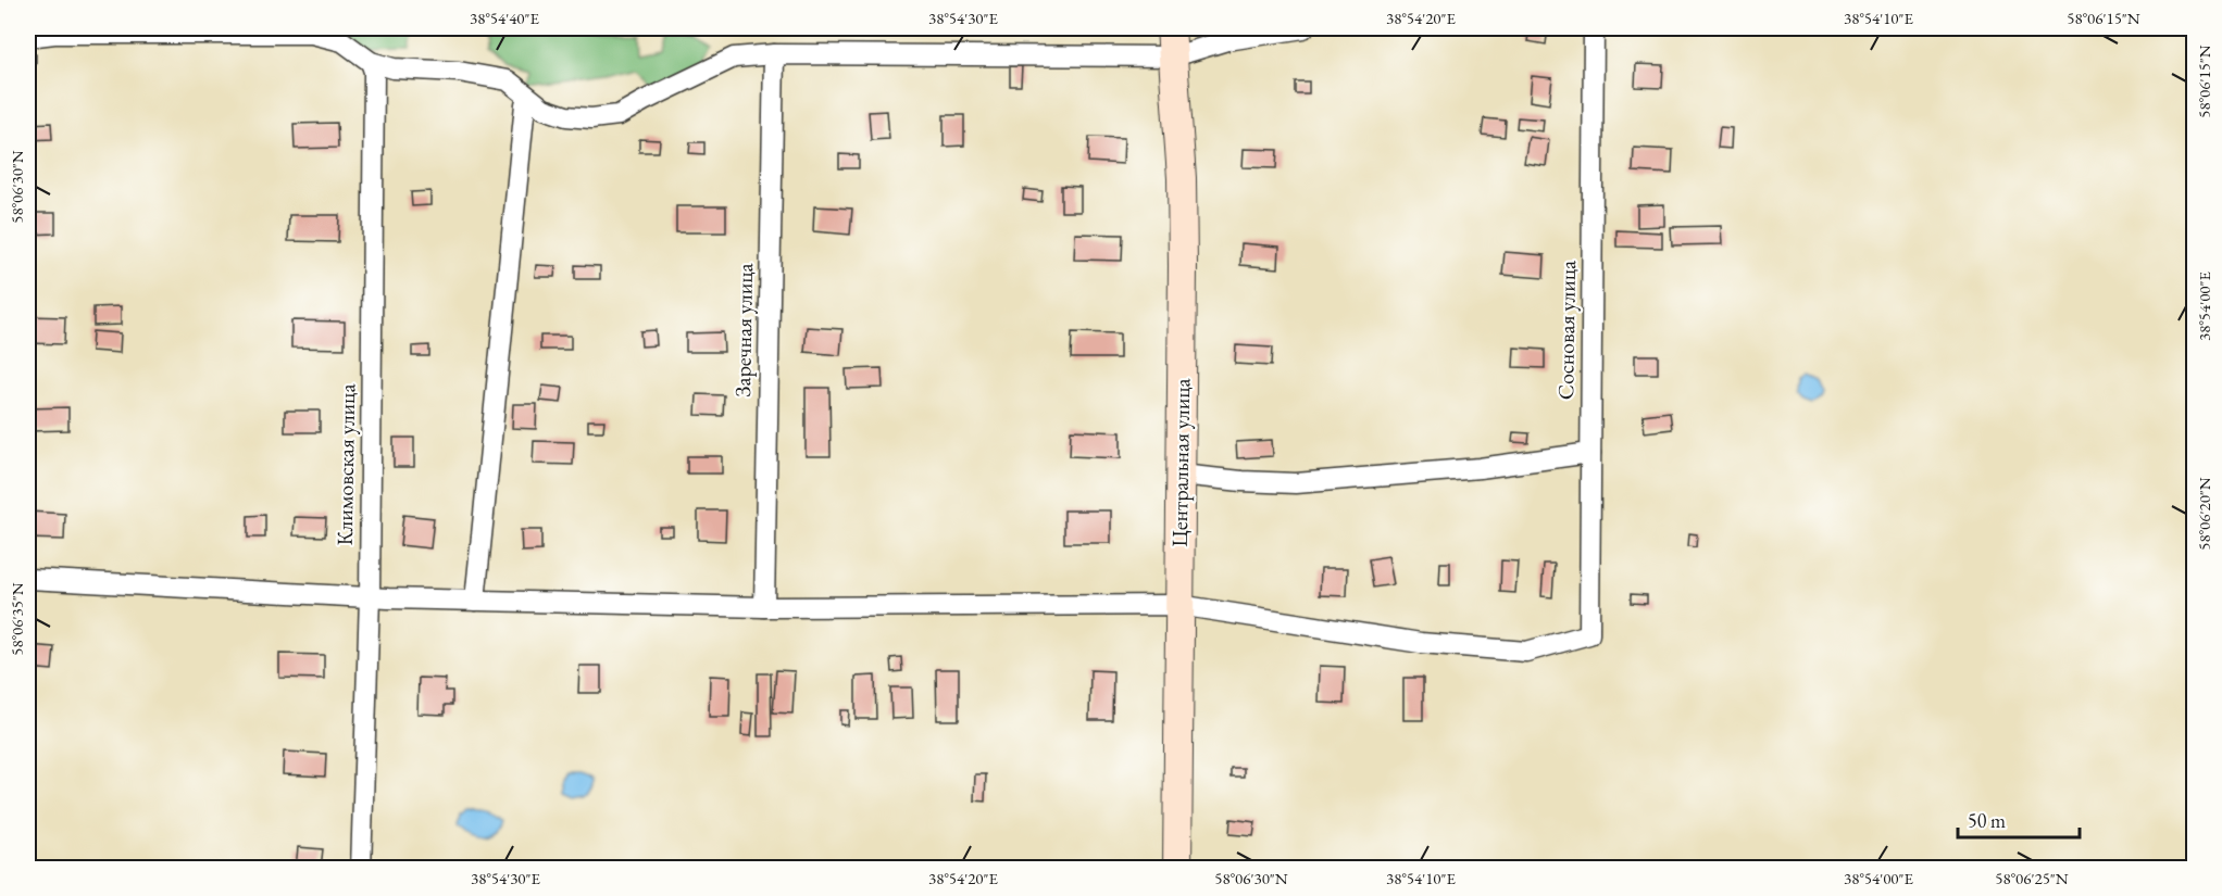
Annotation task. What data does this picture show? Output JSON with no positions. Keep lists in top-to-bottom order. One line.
{"streets":{"street":["Заречная улица","Сосновая улица","Центральная улица","Климовская улица"]},"crossings":[["Сосновая улица","Центральная улица"]],"scale_bar":"50 m","coordinates":["38°54'40\"E","38°54'30\"E","38°54'20\"E","38°54'10\"E","58°06'15\"N","58°06'30\"N","38°54'00\"E","58°06'20\"N","58°06'35\"N","58°06'25\"N"]}
